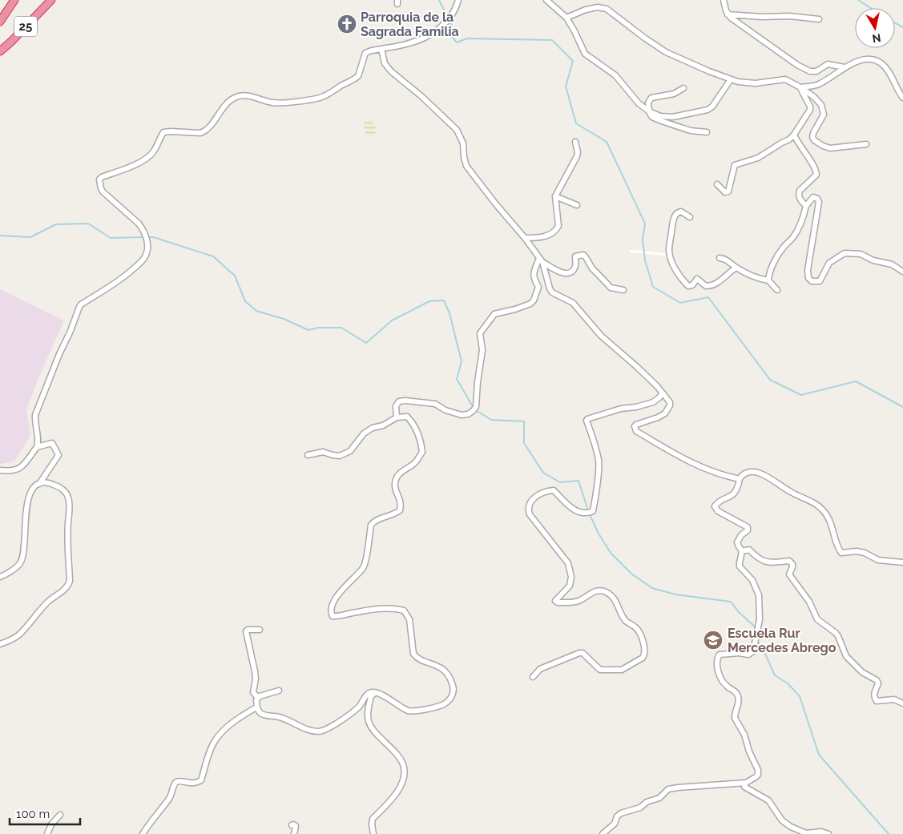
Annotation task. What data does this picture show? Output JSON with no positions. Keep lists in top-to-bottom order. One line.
{"streets":{"highway":["25"]},"places":{"church":["Parroquia de la Sagrada Familia"],"school or university":["Escuela Rur Mercedes Abrego"]},"scale_bar":"100 m","north":"bottom"}
